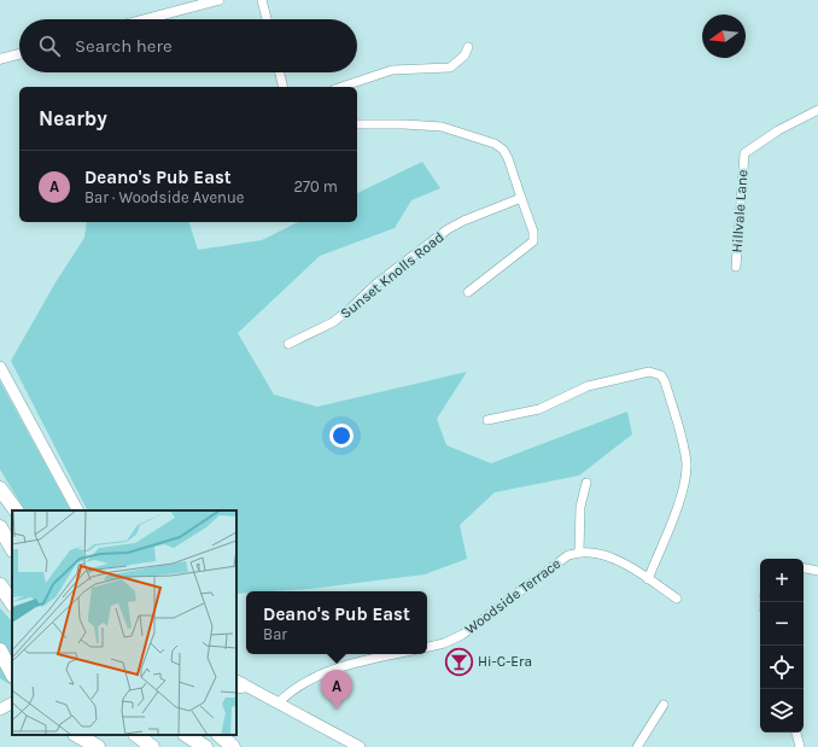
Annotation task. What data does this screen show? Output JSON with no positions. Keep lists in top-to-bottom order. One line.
{"streets":{"street":["Hillvale Lane","Sunset Knolls Road","Woodside Terrace"]},"places":{"bar":["Hi-C-Era"]},"north":"left","page":{"search":"Search here","heading":"Nearby","list":[{"mark":"A","name":"Deano's Pub East","note":"Bar · Woodside Avenue","value":"270 m"}],"map_buttons":["+","−"],"popup":["Deano's Pub East","Bar"],"pins":"A"}}
